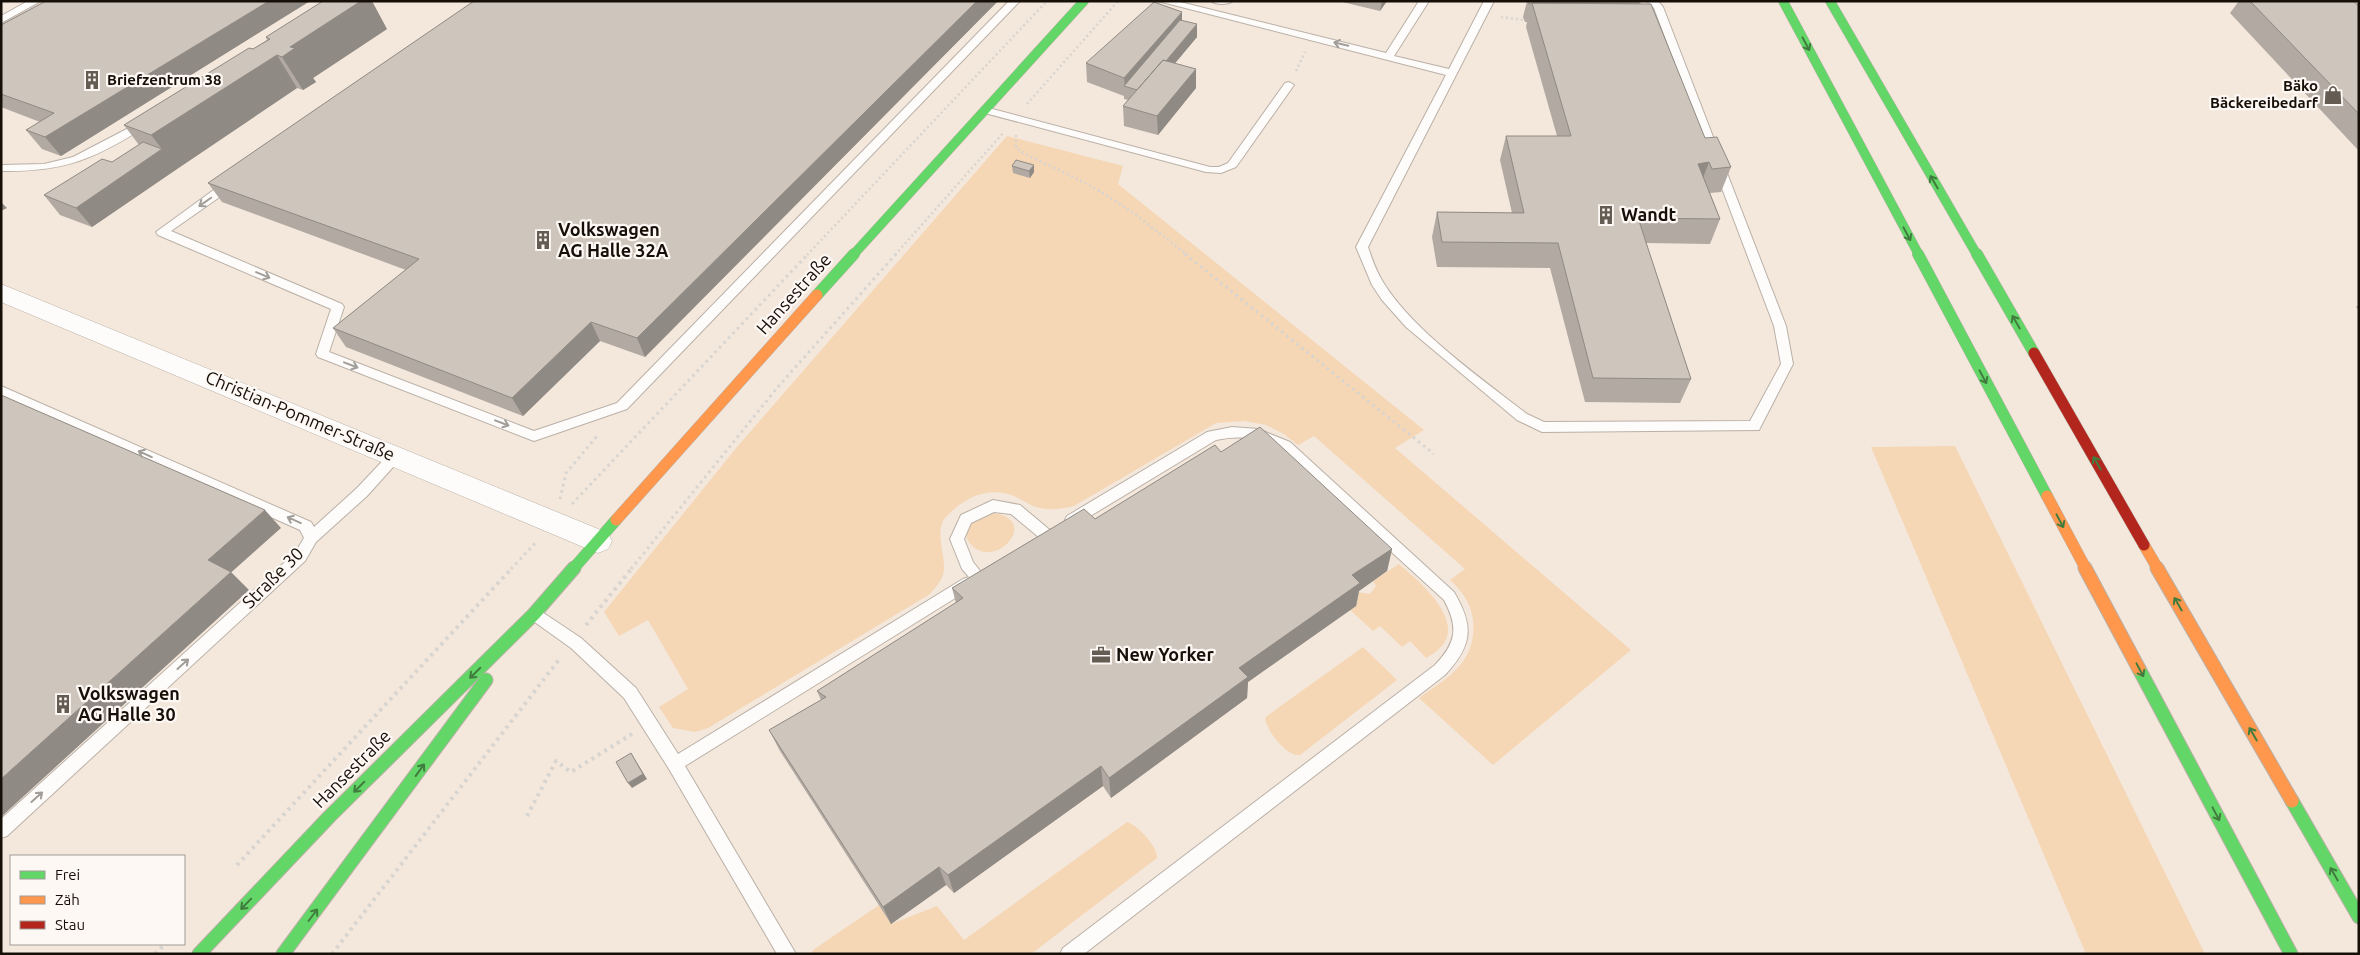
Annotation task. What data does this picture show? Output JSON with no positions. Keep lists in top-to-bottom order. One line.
{"streets":{"main road":["Hansestraße"],"street":["Christian-Pommer-Straße"],"lane":["Straße 30"]},"crossings":[["Hansestraße","Christian-Pommer-Straße"]],"places":{"building":["Briefzentrum 38","Wandt","Volkswagen AG Halle 32A","Volkswagen AG Halle 30"],"shop":["Bäko Bäckereibedarf"],"office":["New Yorker"]},"legend":["Frei","Zäh","Stau"]}
